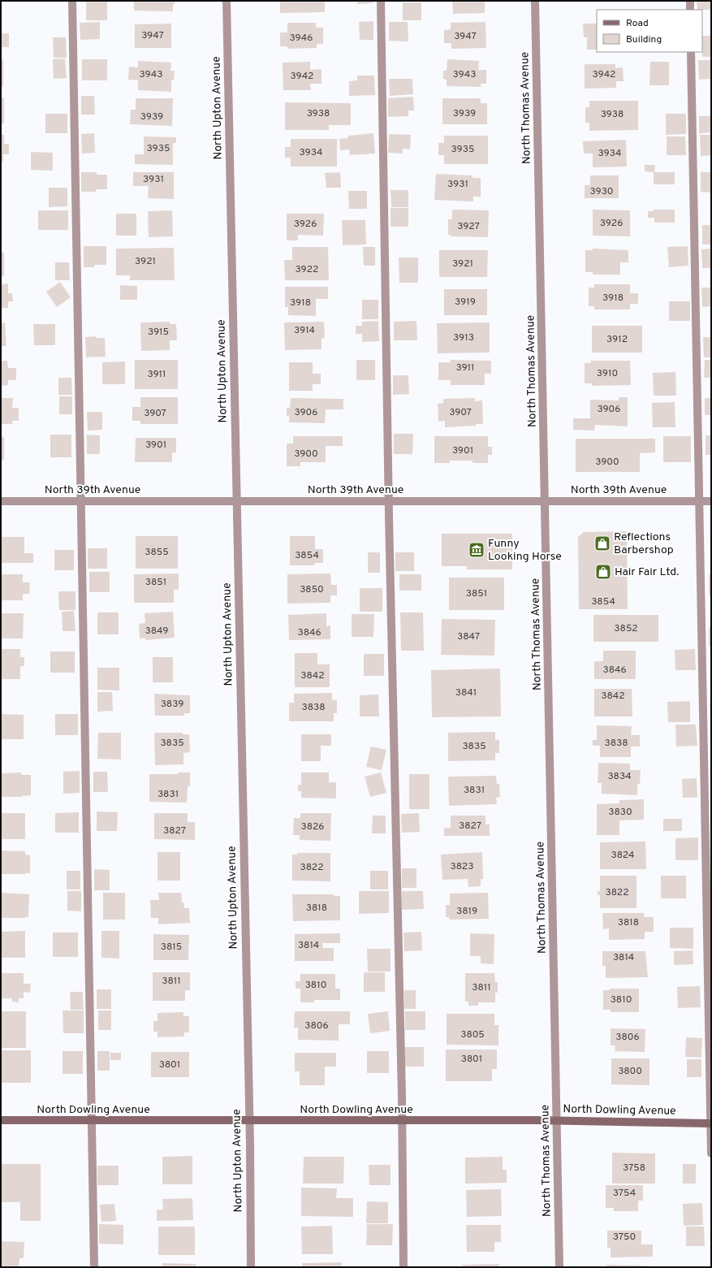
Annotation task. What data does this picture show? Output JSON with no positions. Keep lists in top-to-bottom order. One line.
{"streets":{"street":["North Upton Avenue","North Thomas Avenue","North 39th Avenue","North Dowling Avenue"]},"crossings":[["North Upton Avenue","North 39th Avenue"],["North Upton Avenue","North Dowling Avenue"],["North Thomas Avenue","North 39th Avenue"],["North Thomas Avenue","North Dowling Avenue"]],"places":{"shop":["Reflections Barbershop","Hair Fair Ltd."],"museum":["Funny Looking Horse"]},"house_numbers":["3947","3947","3946","3943","3943","3942","3942","3938","3939","3938","3939","3935","3935","3934","3934","3931","3931","3930","3926","3926","3927","3921","3921","3922","3918","3919","3918","3914","3915","3913","3912","3911","3910","3911","3906","3906","3907","3907","3901","3901","3900","3900","3855","3854","3851","3850","3851","3854","3852","3849","3846","3847","3846","3842","3841","3842","3839","3838","3835","3838","3835","3834","3831","3831","3830","3827","3826","3827","3824","3823","3822","3822","3818","3819","3818","3814","3815","3814","3811","3810","3811","3810","3806","3805","3806","3801","3801","3800","3758","3754","3750"],"legend":["Road","Building"]}
